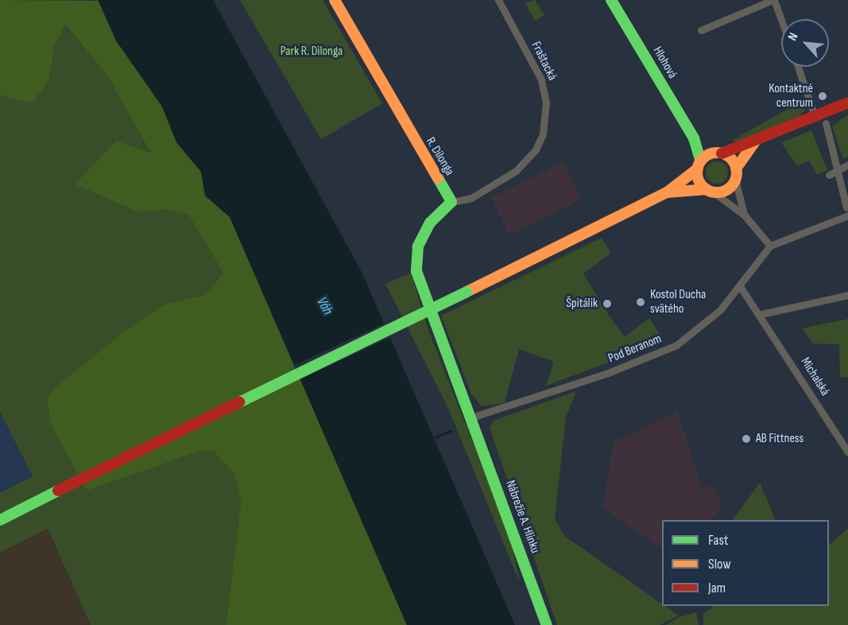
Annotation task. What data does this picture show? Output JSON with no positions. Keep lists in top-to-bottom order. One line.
{"streets":{"main road":["Hlohová","R. Dilonga","Nábrežie A. Hlinku"],"street":["Fraštacká","Pod Beranom","Michalská"]},"crossings":[["Fraštacká","R. Dilonga"],["Fraštacká","Nábrežie A. Hlinku"],["R. Dilonga","Nábrežie A. Hlinku"],["Pod Beranom","Michalská"],["Pod Beranom","Nábrežie A. Hlinku"]],"water":["Váh"],"parks":["Park R. Dilonga"],"places":["Kontaktné centrum","Kostol Ducha svätého","Špitálik","AB Fittness"],"legend":["Fast","Slow","Jam"],"north":"top left"}
